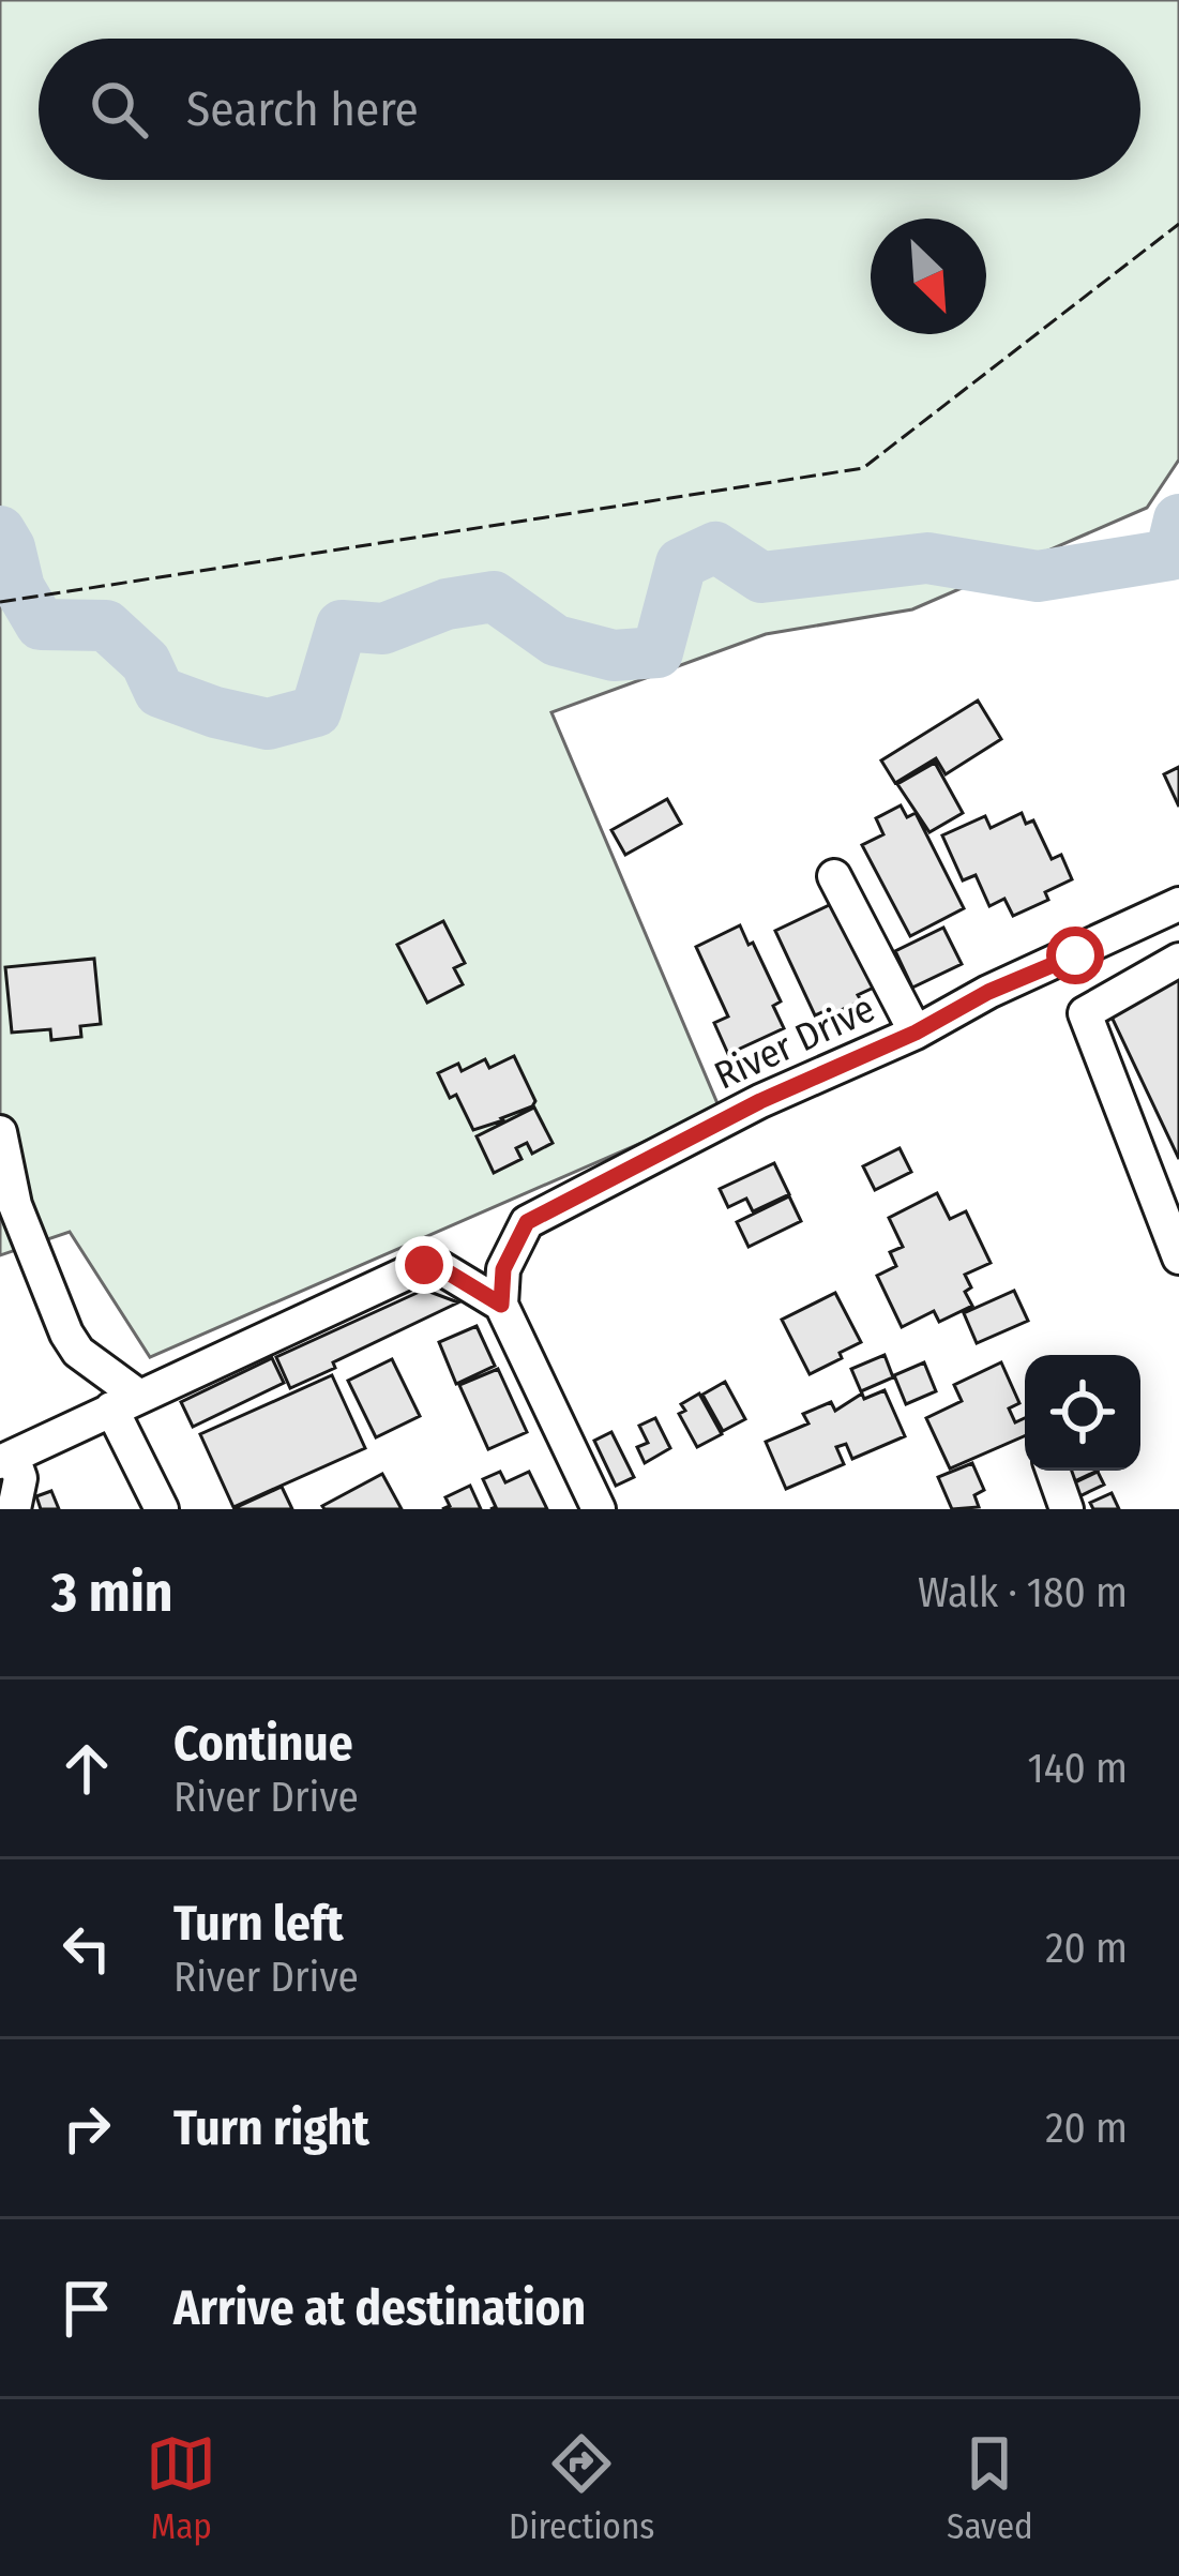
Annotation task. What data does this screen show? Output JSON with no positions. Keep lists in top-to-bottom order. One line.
{"streets":{"street":["River Drive"]},"north":"bottom right","page":{"search":"Search here","heading":["3 min","Walk · 180 m"],"list":[["Continue","River Drive","140 m"],["Turn left","River Drive","20 m"],["Turn right","20 m"],"Arrive at destination"],"nav":["Map","Directions","Saved"]}}
